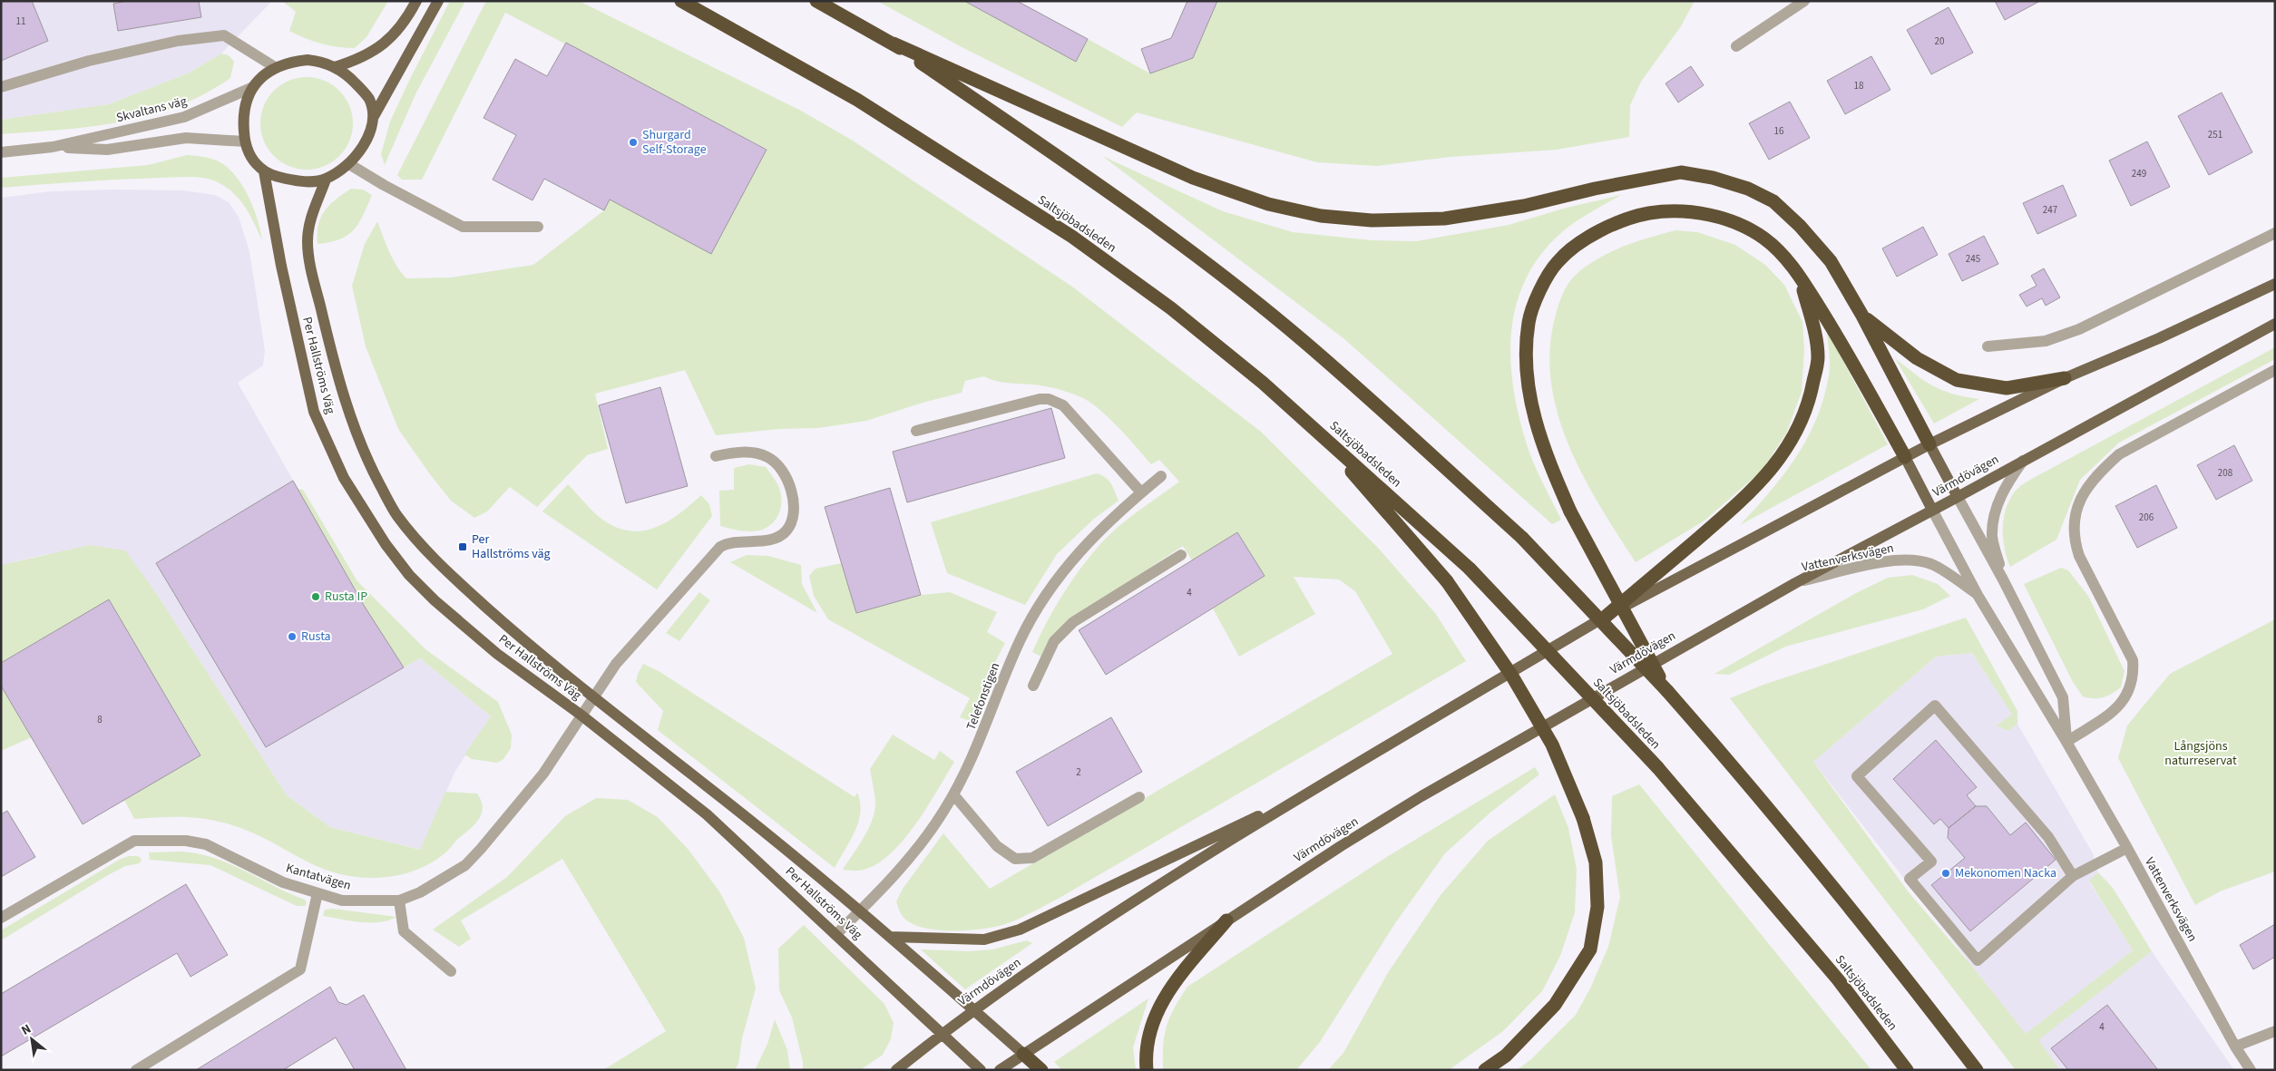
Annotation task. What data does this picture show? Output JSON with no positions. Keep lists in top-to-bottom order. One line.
{"streets":{"highway":["Saltsjöbadsleden"],"main road":["Skvaltans väg","Per Hallströms Väg","Värmdövägen"],"street":["Vattenverksvägen","Telefonstigen","Kantatvägen"]},"crossings":[["Skvaltans väg","Per Hallströms Väg"],["Per Hallströms Väg","Värmdövägen"],["Per Hallströms Väg","Telefonstigen"],["Per Hallströms Väg","Kantatvägen"],["Värmdövägen","Vattenverksvägen"]],"parks":["Långsjöns naturreservat"],"places":{"other":["Shurgard Self-Storage","Rusta IP","Rusta","Mekonomen Nacka"],"transit":["Per Hallströms väg"]},"house_numbers":["11","20","18","16","251","249","247","245","208","206","4","8","2","4"],"north":"top left"}
